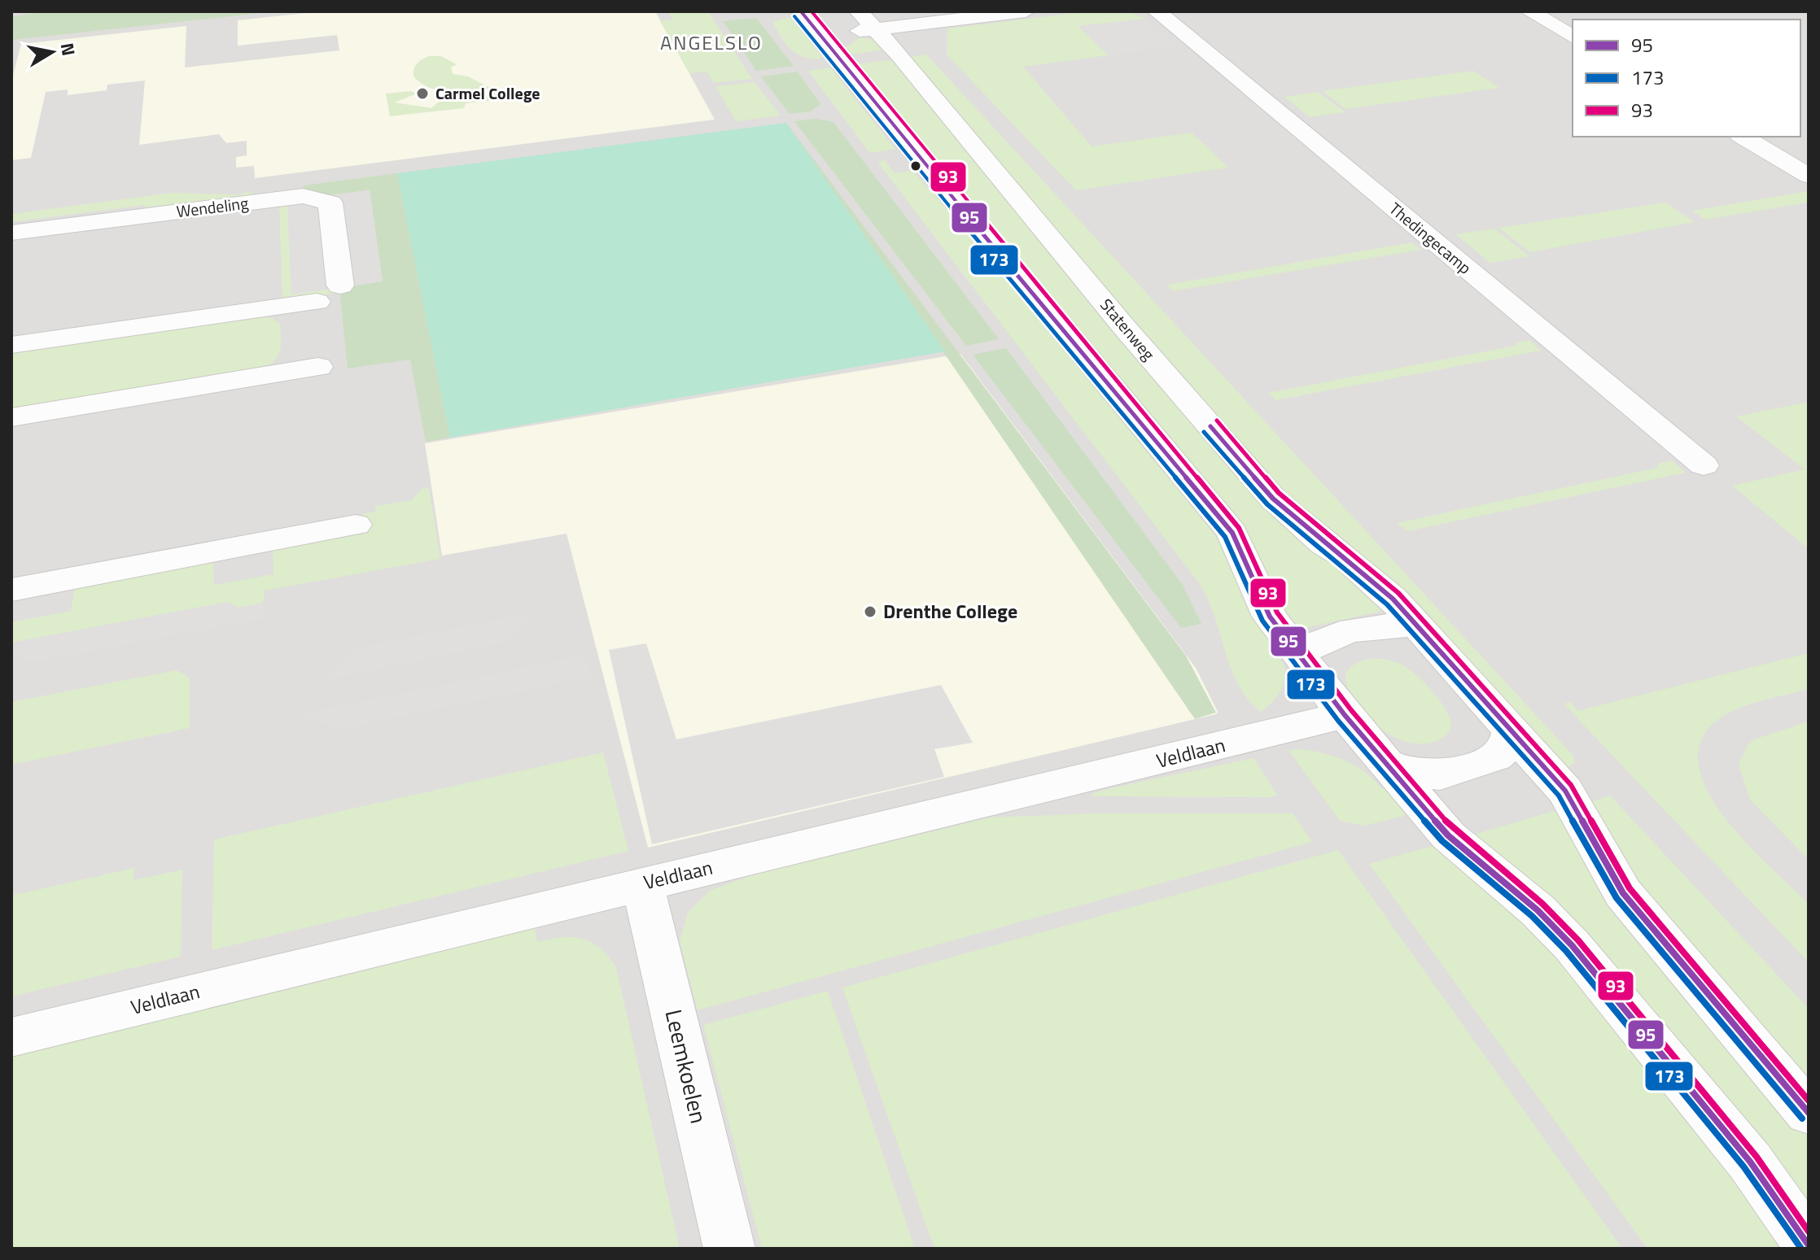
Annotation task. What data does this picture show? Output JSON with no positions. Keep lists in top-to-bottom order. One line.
{"streets":{"street":["Wendeling","Thedingecamp","Statenweg","Veldlaan","Leemkoelen"]},"crossings":[["Veldlaan","Leemkoelen"]],"districts":["ANGELSLO"],"places":["Carmel College","Drenthe College"],"lines":["transit line 95","transit line 93","transit line 173"],"legend":["95","173","93"],"north":"right"}
